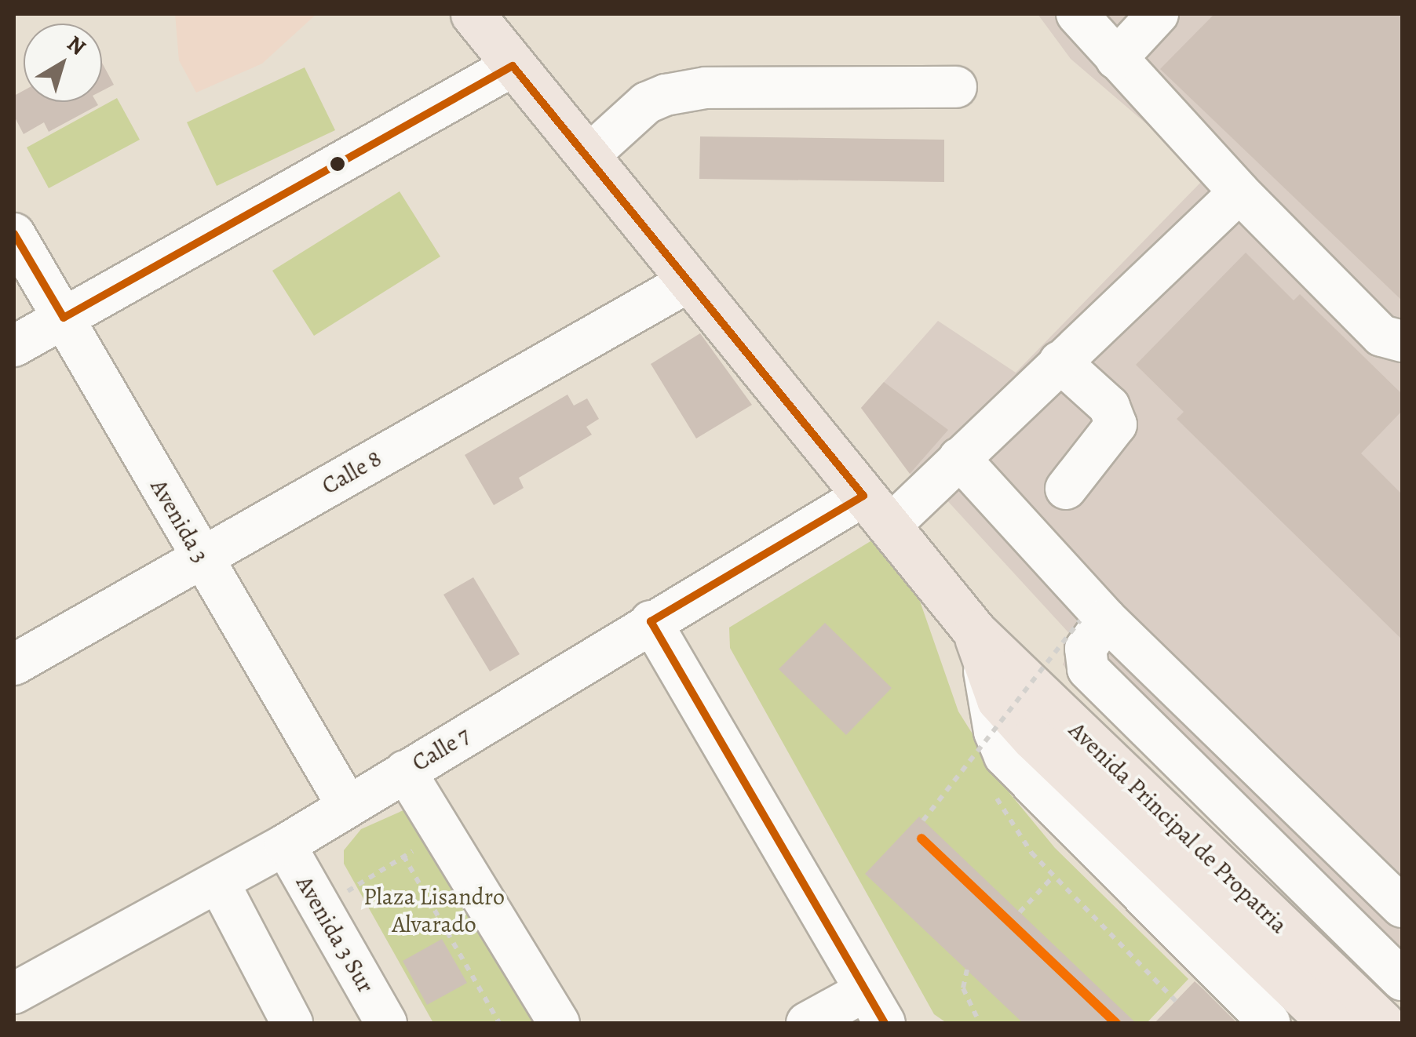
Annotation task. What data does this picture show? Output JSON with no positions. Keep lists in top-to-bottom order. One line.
{"streets":{"main road":["Avenida Principal de Propatria"],"street":["Calle 8","Avenida 3","Calle 7","Avenida 3 Sur"]},"crossings":[["Calle 8","Avenida 3"],["Calle 8","Avenida Principal de Propatria"],["Avenida 3","Calle 7"],["Calle 7","Avenida Principal de Propatria"],["Calle 7","Avenida 3 Sur"]],"parks":["Plaza Lisandro Alvarado"],"north":"top right"}
